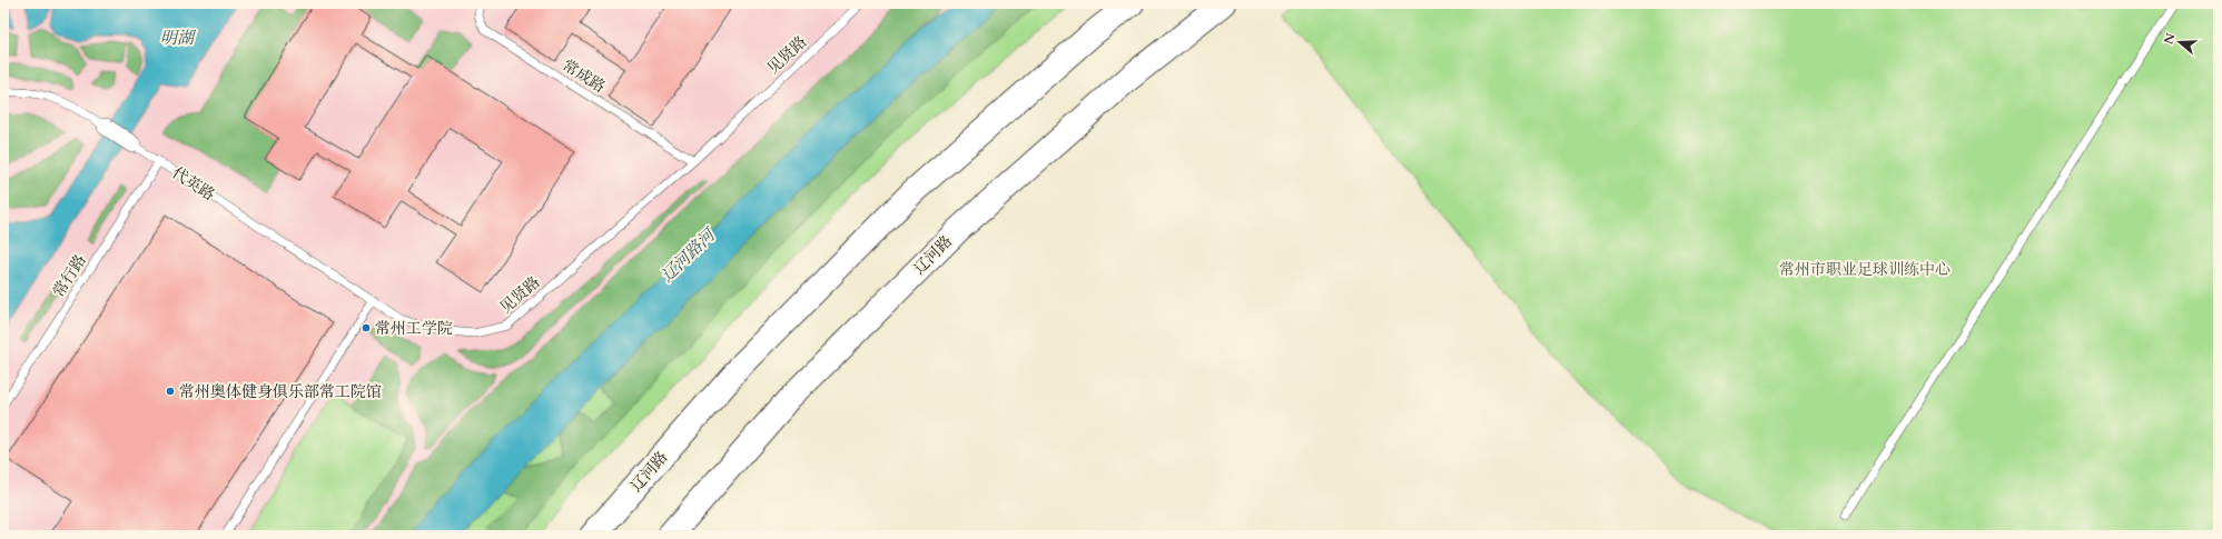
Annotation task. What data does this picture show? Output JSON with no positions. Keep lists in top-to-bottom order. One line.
{"streets":{"main road":["辽河路"],"street":["代英路"],"lane":["见贤路","常成路","常行路"]},"crossings":[["见贤路","常成路"],["见贤路","代英路"],["代英路","常行路"]],"water":["明湖","辽河路河"],"parks":["常州市职业足球训练中心"],"places":["常州工学院","常州奥体健身俱乐部常工院馆"],"north":"left"}
